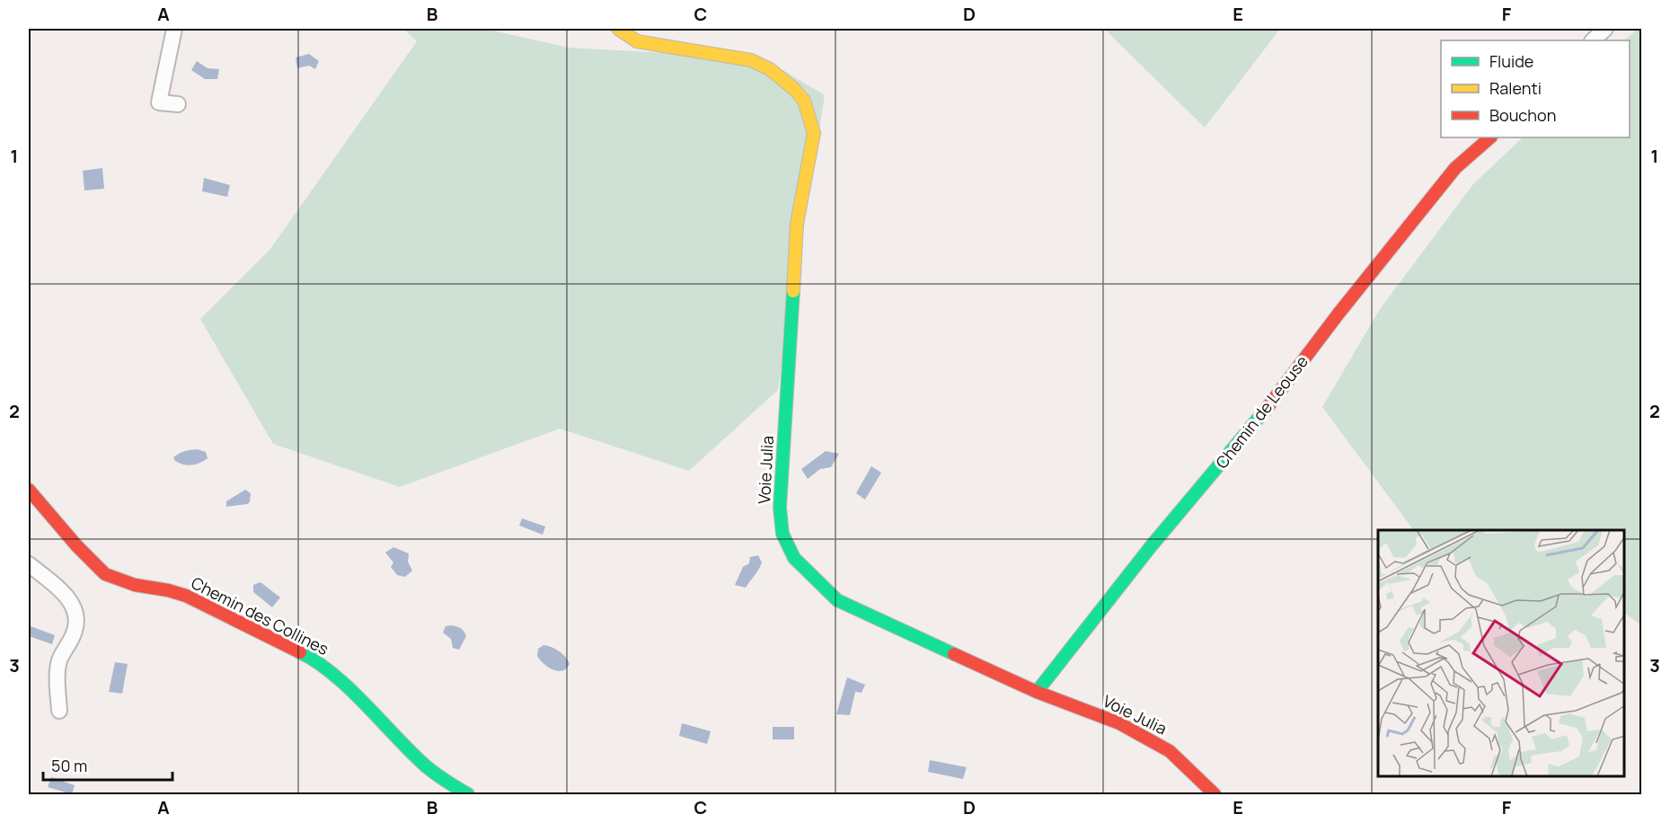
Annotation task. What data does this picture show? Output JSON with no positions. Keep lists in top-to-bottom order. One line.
{"streets":{"street":["Chemin de Leouse","Voie Julia","Chemin des Collines"]},"crossings":[["Chemin de Leouse","Voie Julia"]],"legend":["Fluide","Ralenti","Bouchon"],"scale_bar":"50 m","grid":{"columns":["A","B","C","D","E","F"],"rows":["1","2","3"]}}
